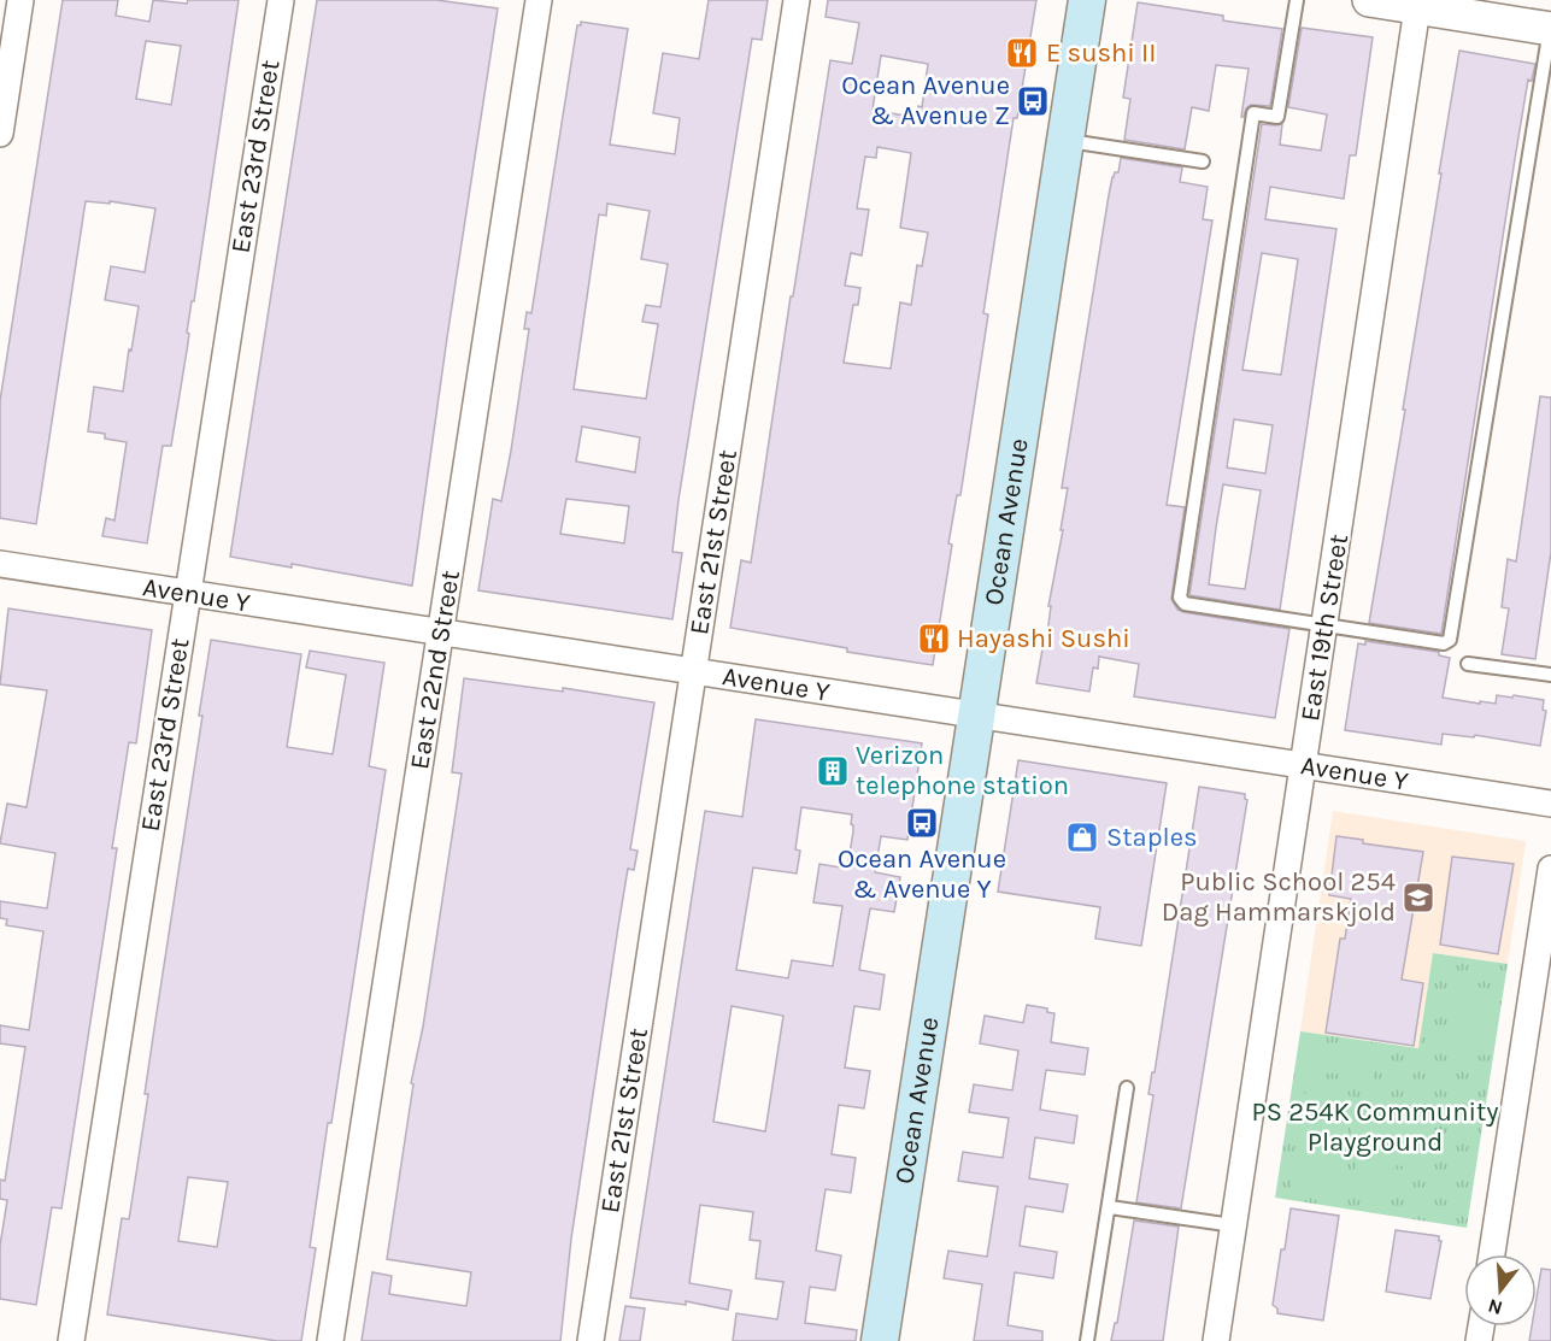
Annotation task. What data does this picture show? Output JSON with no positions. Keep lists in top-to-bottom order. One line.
{"streets":{"main road":["Ocean Avenue"],"street":["East 23rd Street","East 21st Street","Avenue Y","East 19th Street","East 22nd Street"]},"crossings":[["East 23rd Street","Avenue Y"],["Ocean Avenue","Avenue Y"],["East 21st Street","Avenue Y"],["Avenue Y","East 19th Street"],["Avenue Y","East 22nd Street"]],"parks":["PS 254K Community Playground"],"places":{"restaurant":["E sushi II","Hayashi Sushi"],"bus stop":["Ocean Avenue & Avenue Z","Ocean Avenue & Avenue Y"],"building":["Verizon telephone station"],"shop":["Staples"],"school or university":["Public School 254 Dag Hammarskjold"]},"north":"bottom"}
